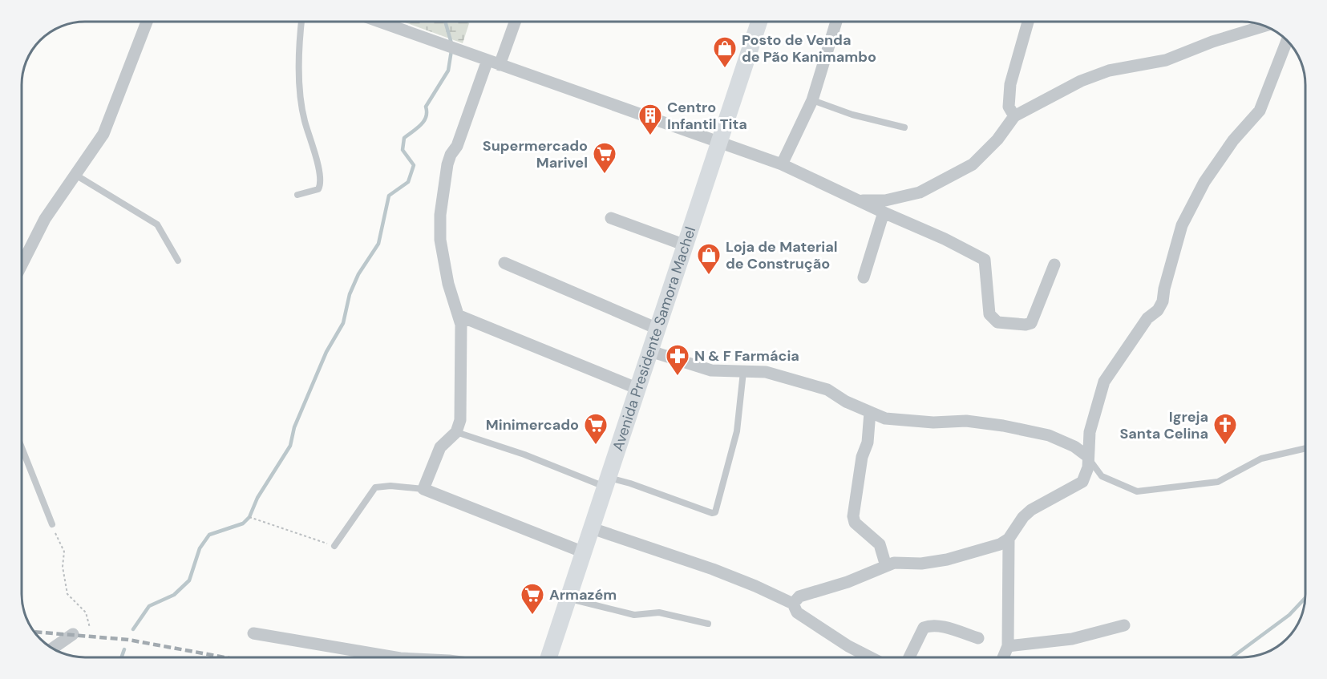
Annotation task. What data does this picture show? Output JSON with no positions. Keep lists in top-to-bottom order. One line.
{"streets":{"main road":["Avenida Presidente Samora Machel"]},"places":{"shop":["Posto de Venda de Pão Kanimambo","Loja de Material de Construção"],"building":["Centro Infantil Tita"],"supermarket":["Supermercado Marivel","Minimercado","Armazém"],"pharmacy":["N & F Farmácia"],"church":["Igreja Santa Celina"]}}
